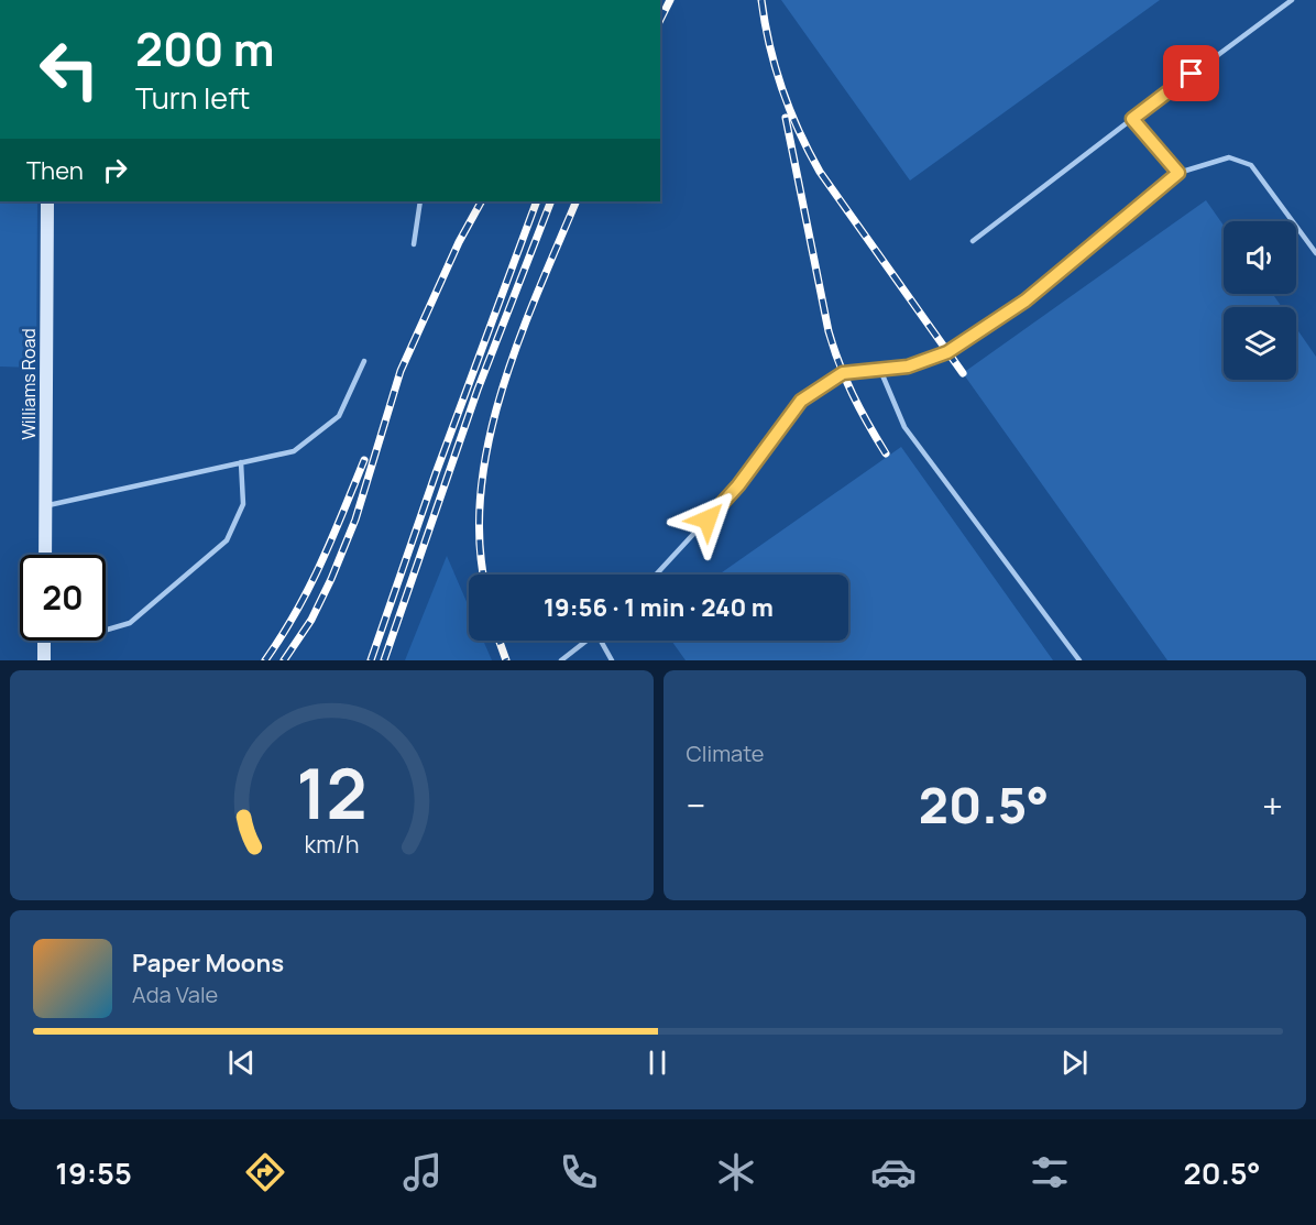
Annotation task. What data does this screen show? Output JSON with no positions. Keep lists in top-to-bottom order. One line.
{"streets":{"main road":["Williams Road"]},"page":{"turn":["200 m","Turn left"],"then":"Then","limit":"20","trip":"19:56 · 1 min · 240 m","tile":"Climate","heat":["−","20.5°","+"],"song":["Paper Moons","Ada Vale"],"tabs":["19:55","20.5°"],"gauge":["12","km/h"]}}
